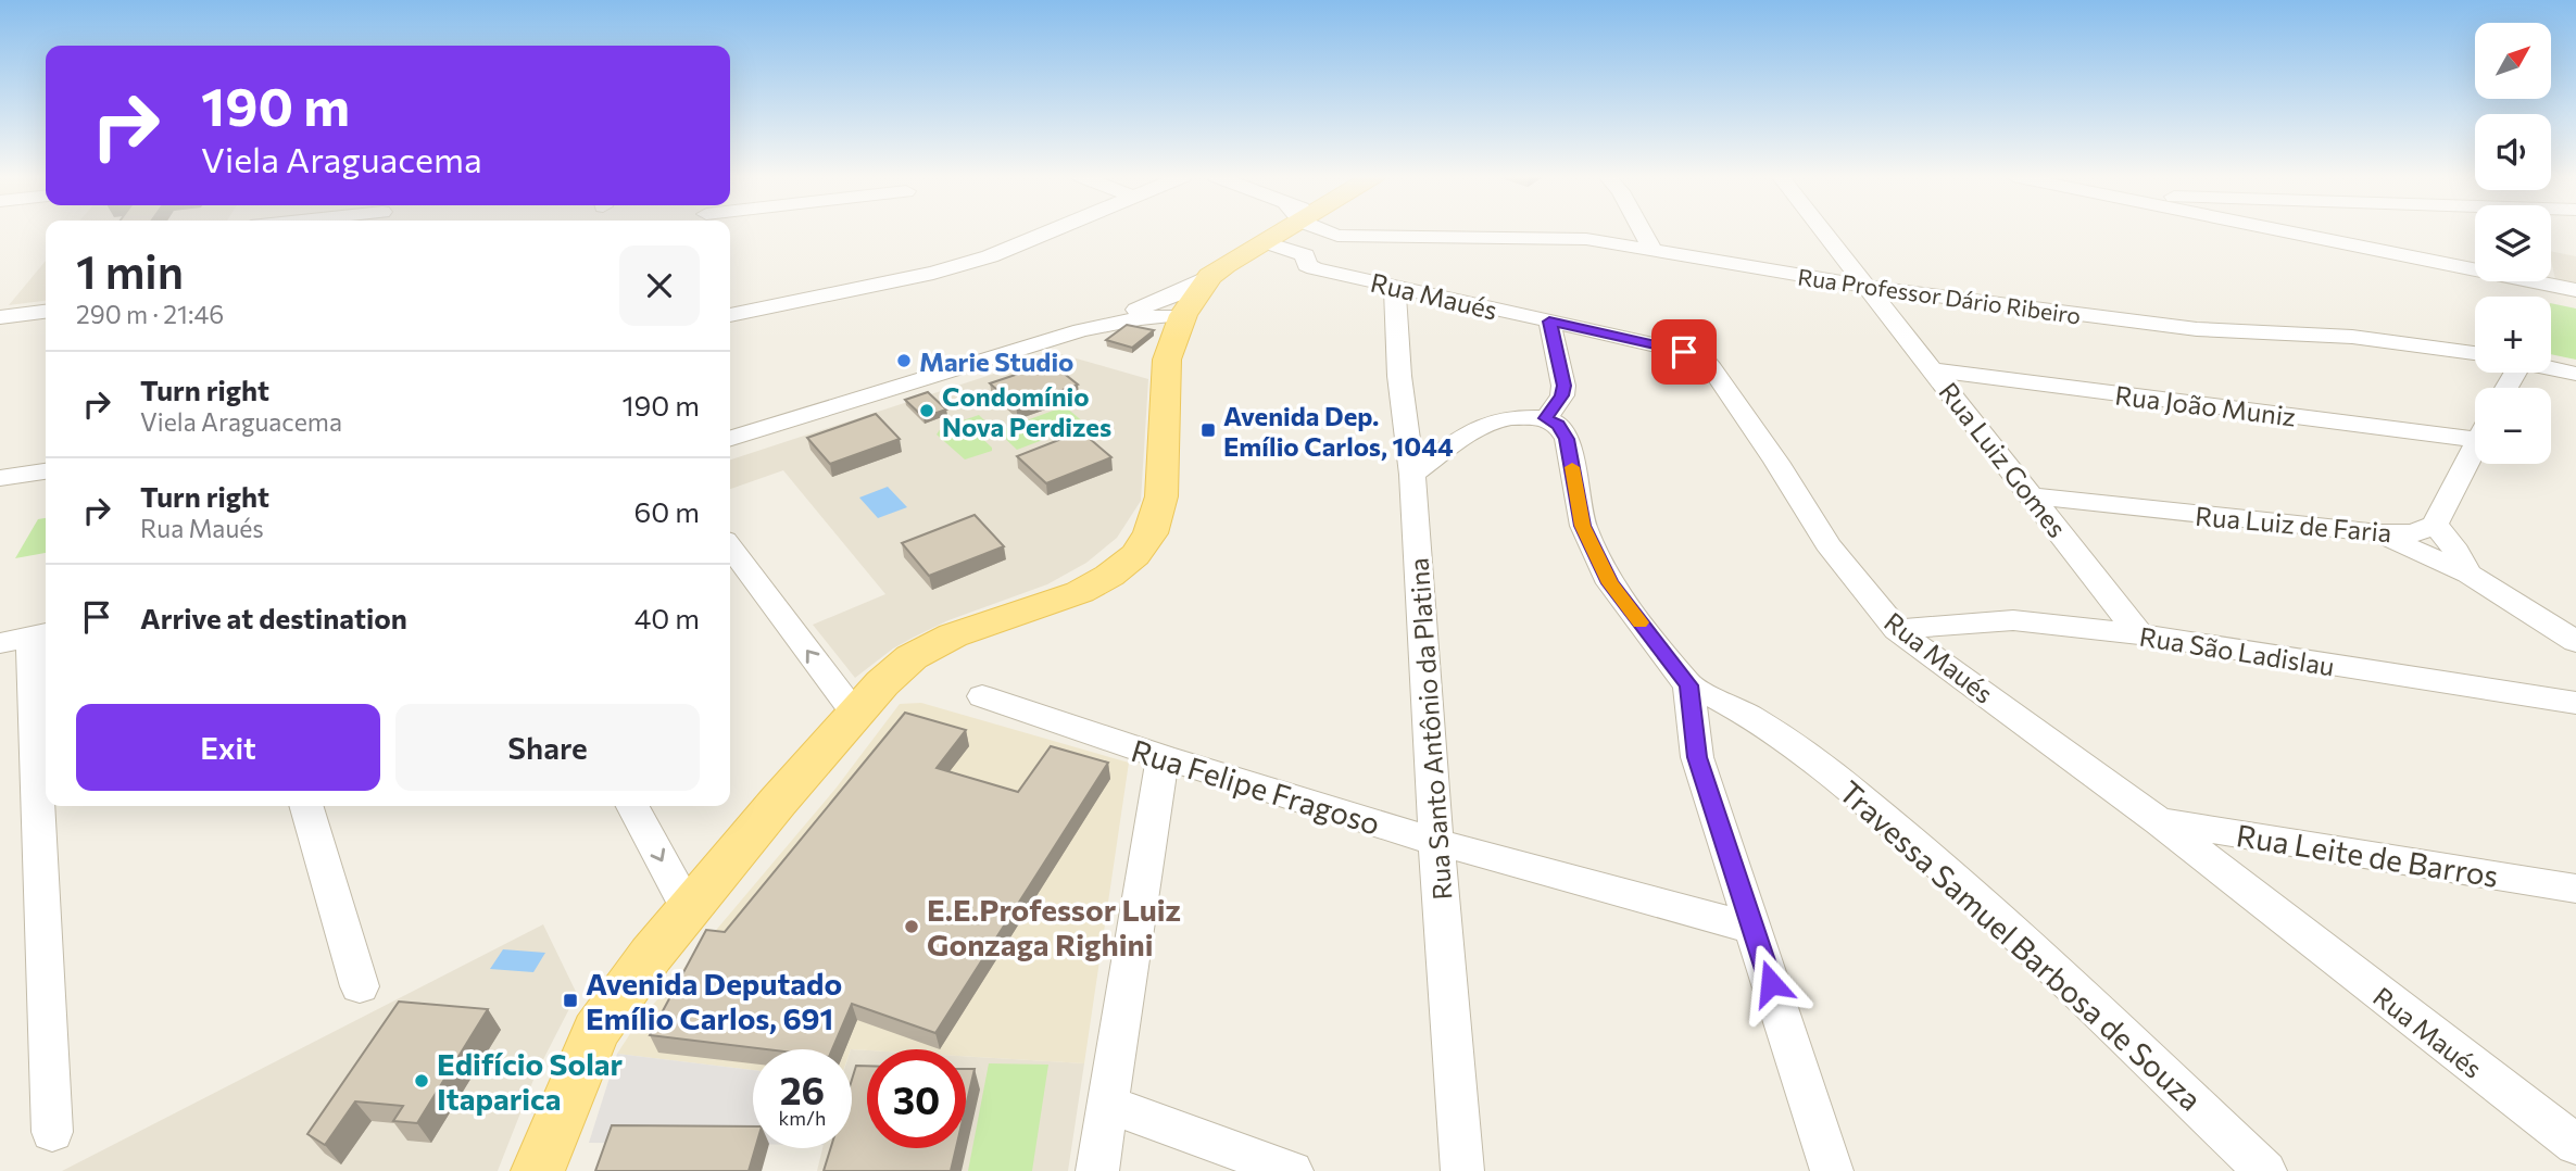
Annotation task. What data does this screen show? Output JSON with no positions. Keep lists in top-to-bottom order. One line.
{"streets":{"street":["Rua Maués","Rua Professor Dário Ribeiro","Rua João Muniz","Rua Luiz Gomes","Rua Luiz de Faria","Rua São Ladislau","Rua Santo Antônio da Platina","Rua Felipe Fragoso","Rua Leite de Barros","Travessa Samuel Barbosa de Souza"]},"crossings":[["Rua Maués","Rua São Ladislau"],["Rua Maués","Rua Santo Antônio da Platina"],["Rua Maués","Rua Leite de Barros"],["Rua Professor Dário Ribeiro","Rua Luiz Gomes"],["Rua João Muniz","Rua Luiz Gomes"],["Rua Luiz Gomes","Rua Luiz de Faria"],["Rua Luiz Gomes","Rua São Ladislau"],["Rua Santo Antônio da Platina","Rua Felipe Fragoso"]],"places":{"other":["Marie Studio","Condomínio Nova Perdizes","E.E.Professor Luiz Gonzaga Righini","Edifício Solar Itaparica"],"transit":["Avenida Dep. Emílio Carlos, 1044","Avenida Deputado Emílio Carlos, 691"]},"north":"top right","page":{"map_buttons":["+","−"],"turn":["190 m","Viela Araguacema"],"heading":["1 min","290 m · 21:46"],"list":[{"name":"Turn right","note":"Viela Araguacema","value":"190 m"},{"name":"Turn right","note":"Rua Maués","value":"60 m"},{"name":"Arrive at destination","value":"40 m"}],"buttons":["Exit","Share"],"speed":"26 km/h","limit":"30"}}
